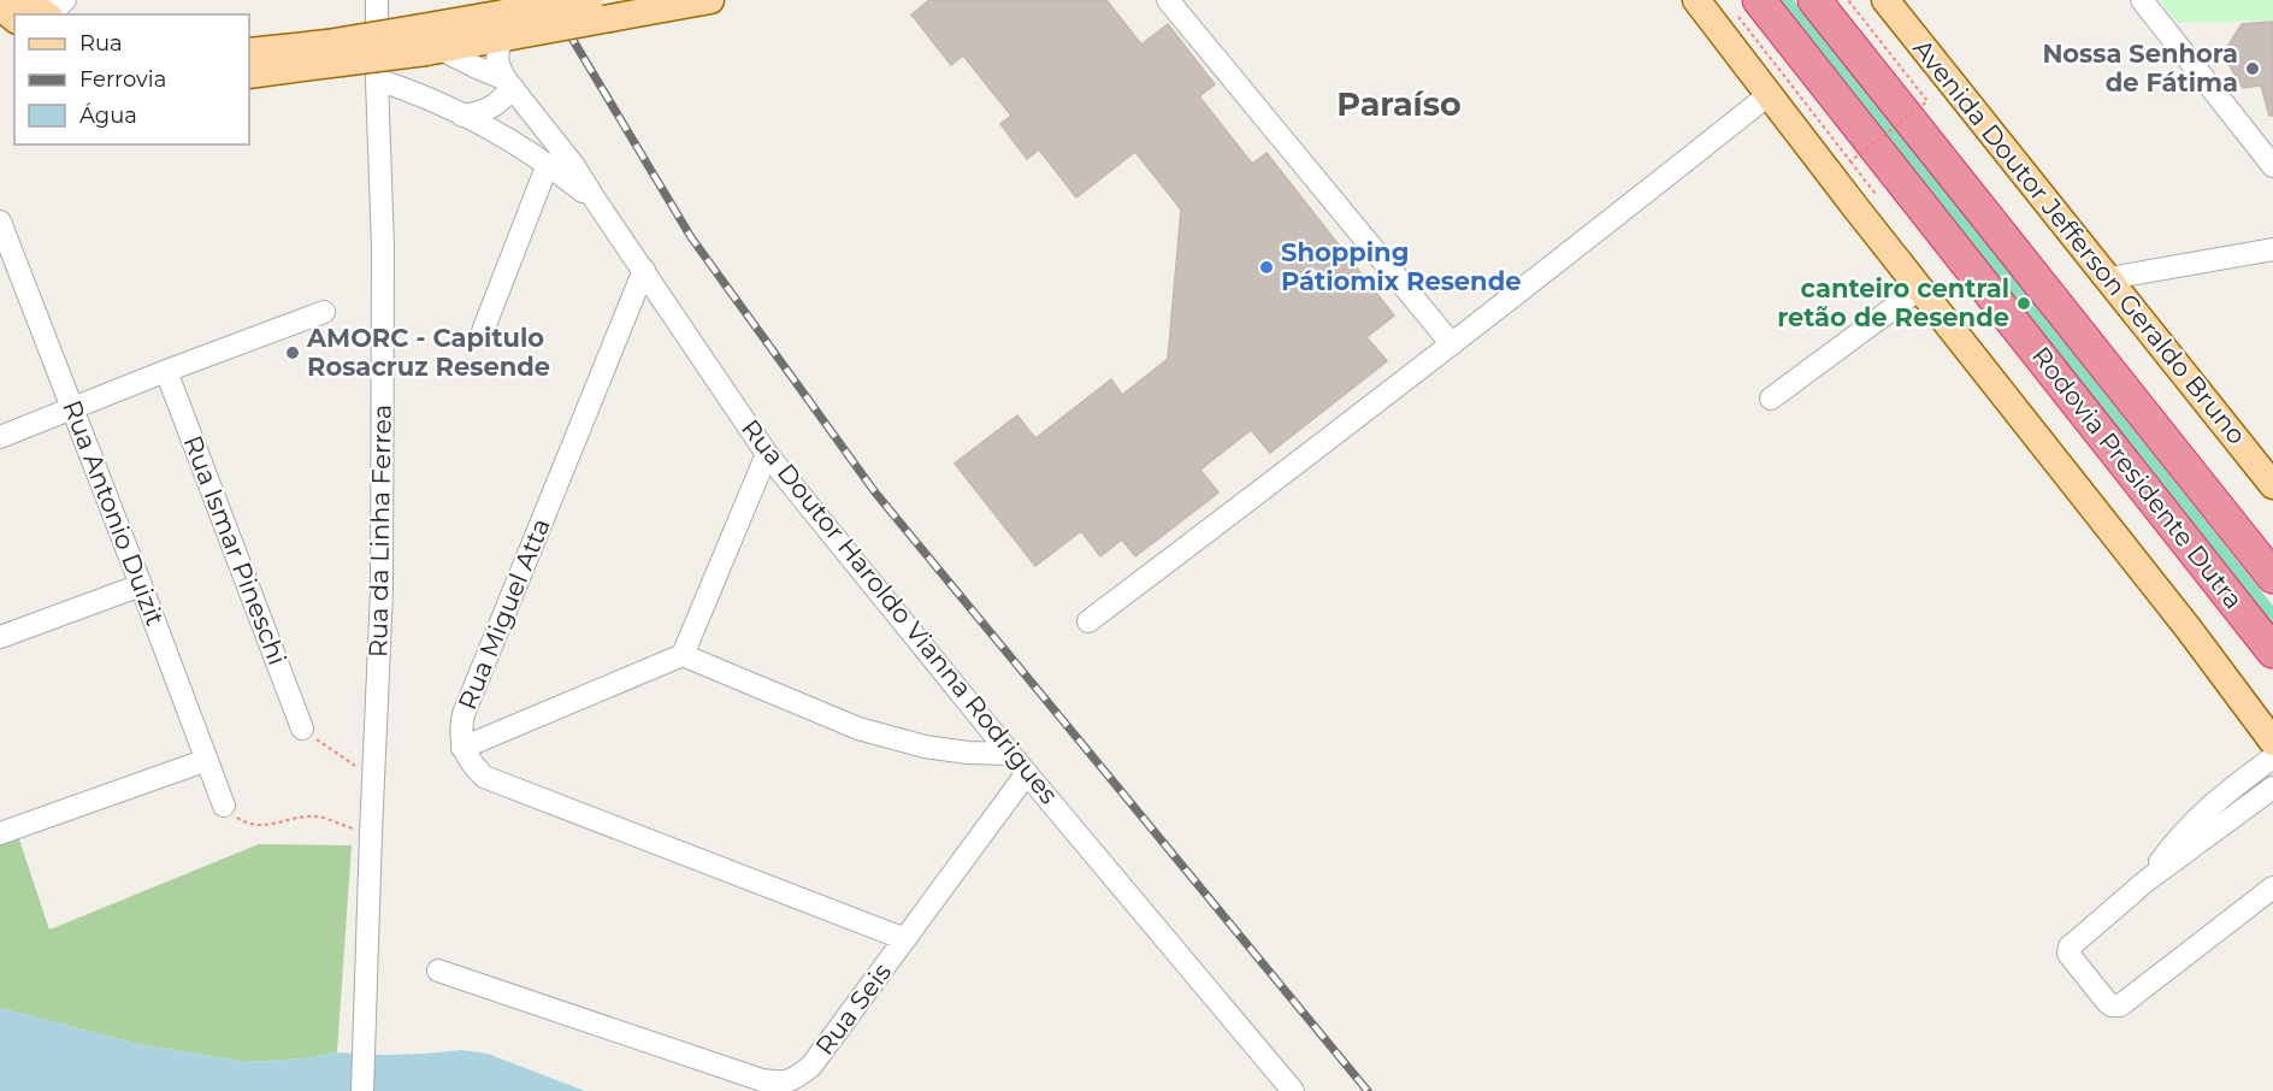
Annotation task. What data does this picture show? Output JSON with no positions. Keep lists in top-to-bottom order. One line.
{"streets":{"highway":["Rodovia Presidente Dutra"],"main road":["Avenida Doutor Jefferson Geraldo Bruno"],"street":["Rua Antonio Duizit","Rua da Linha Ferrea","Rua Ismar Pineschi","Rua Doutor Haroldo Vianna Rodrigues","Rua Miguel Atta","Rua Seis"]},"crossings":[["Rua Doutor Haroldo Vianna Rodrigues","Rua Miguel Atta"],["Rua Doutor Haroldo Vianna Rodrigues","Rua Seis"],["Rua Miguel Atta","Rua Seis"]],"districts":["Paraíso"],"places":["Nossa Senhora de Fátima","Shopping Pátiomix Resende","canteiro central retão de Resende","AMORC - Capitulo Rosacruz Resende"],"legend":["Rua","Ferrovia","Água"]}
